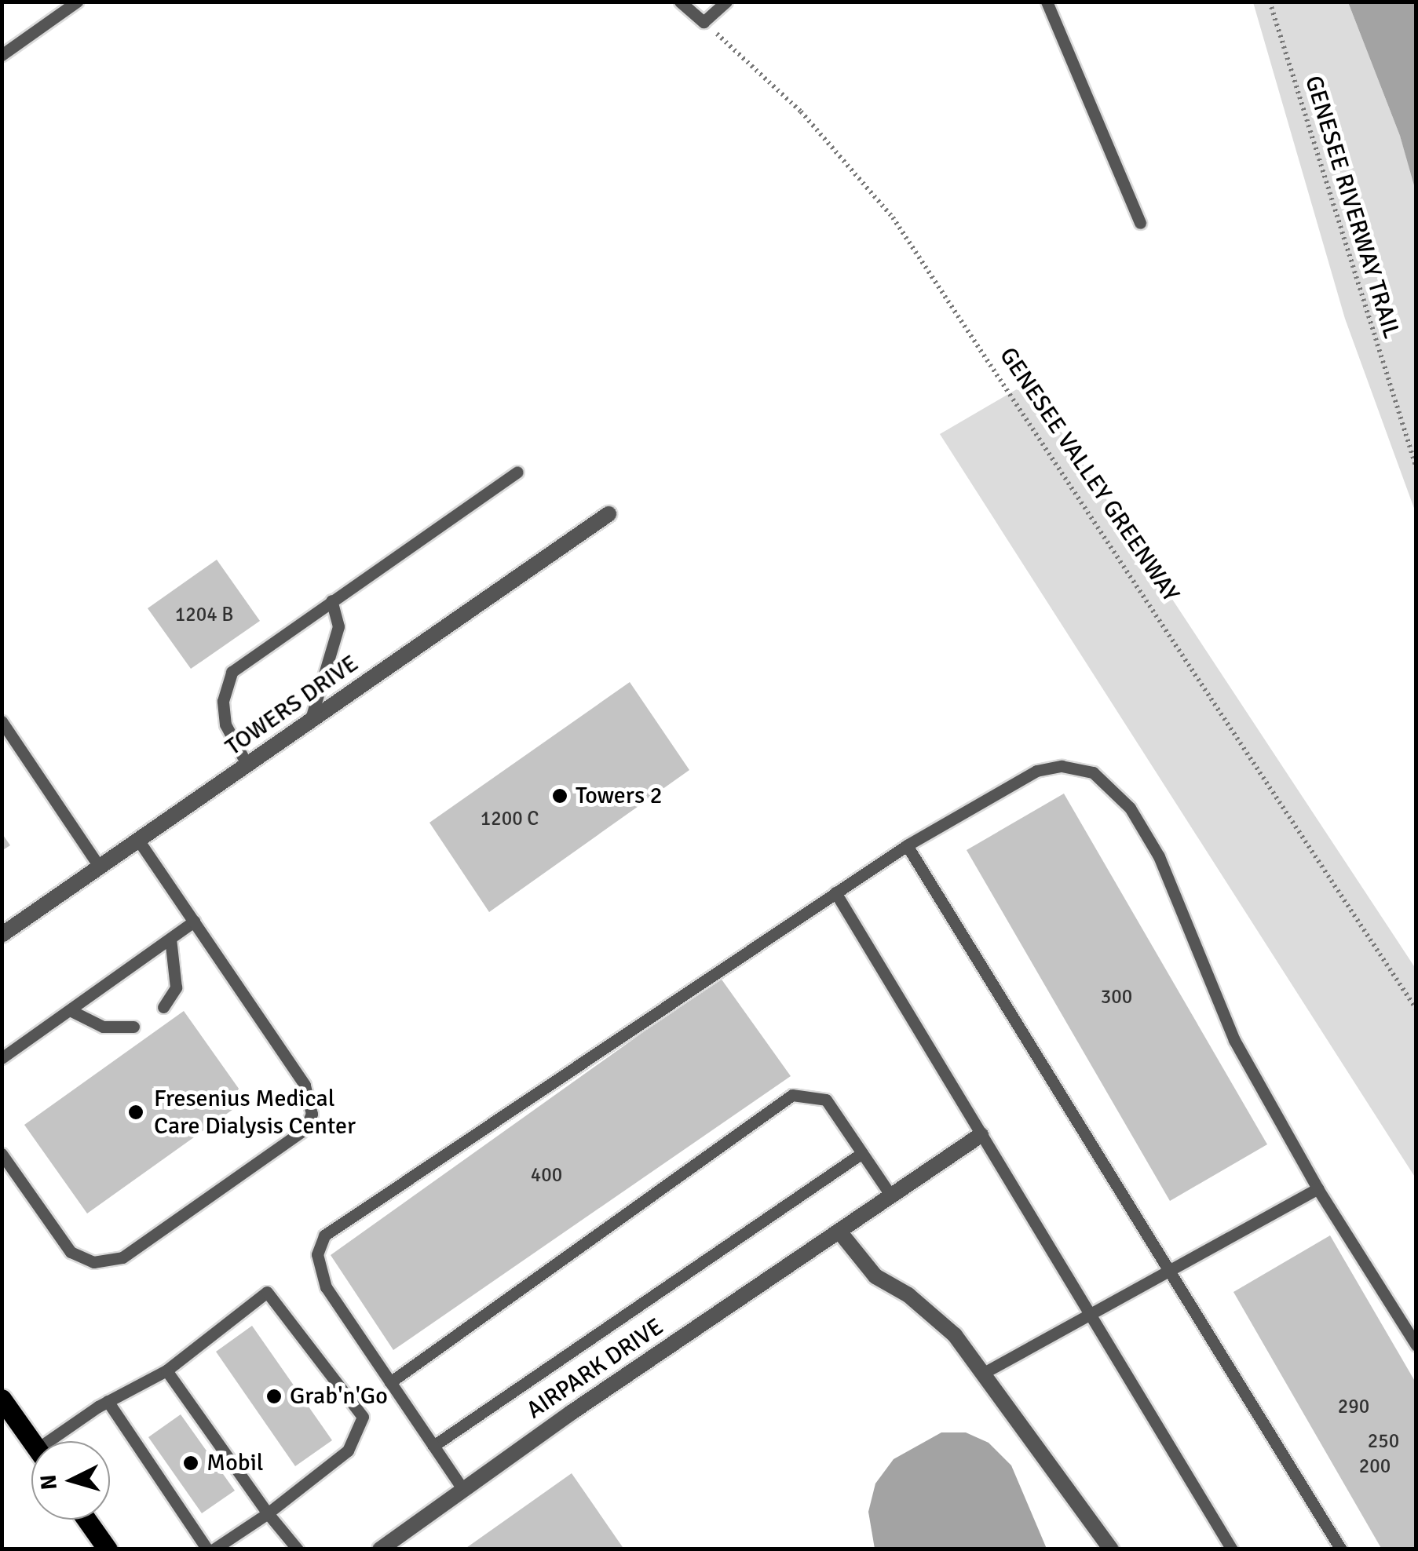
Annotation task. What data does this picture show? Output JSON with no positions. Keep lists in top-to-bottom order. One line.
{"streets":{"street":["TOWERS DRIVE","AIRPARK DRIVE"],"path":["GENESEE RIVERWAY TRAIL","GENESEE VALLEY GREENWAY"]},"places":["Towers 2","Fresenius Medical Care Dialysis Center","Grab'n'Go","Mobil"],"house_numbers":["1204 B","1200 C","300","400","290","250","200"],"north":"left"}
